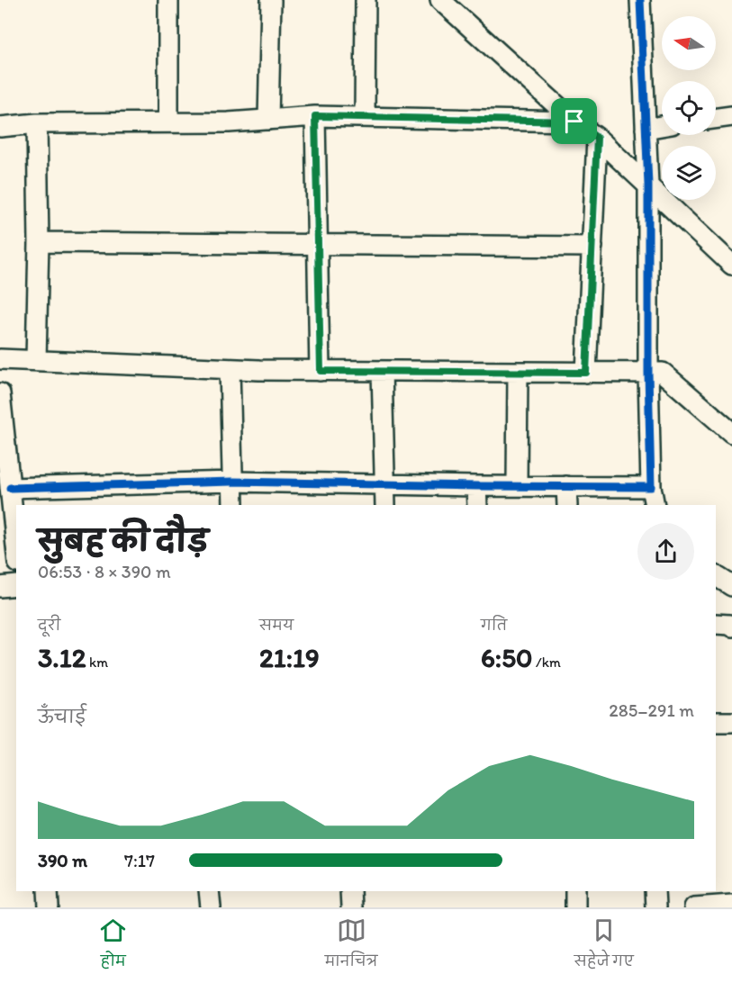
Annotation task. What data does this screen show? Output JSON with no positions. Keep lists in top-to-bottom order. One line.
{"north":"left","page":{"heading":["सुबह की दौड़","06:53 · 8 × 390 m"],"stats":[["दूरी","3.12 km"],["समय","21:19"],["गति","6:50 /km"]],"chart":["ऊँचाई","285–291 m"],"list":[{"name":"390 m","note":"7:17"}],"tabs":["होम","मानचित्र","सहेजे गए"]}}
